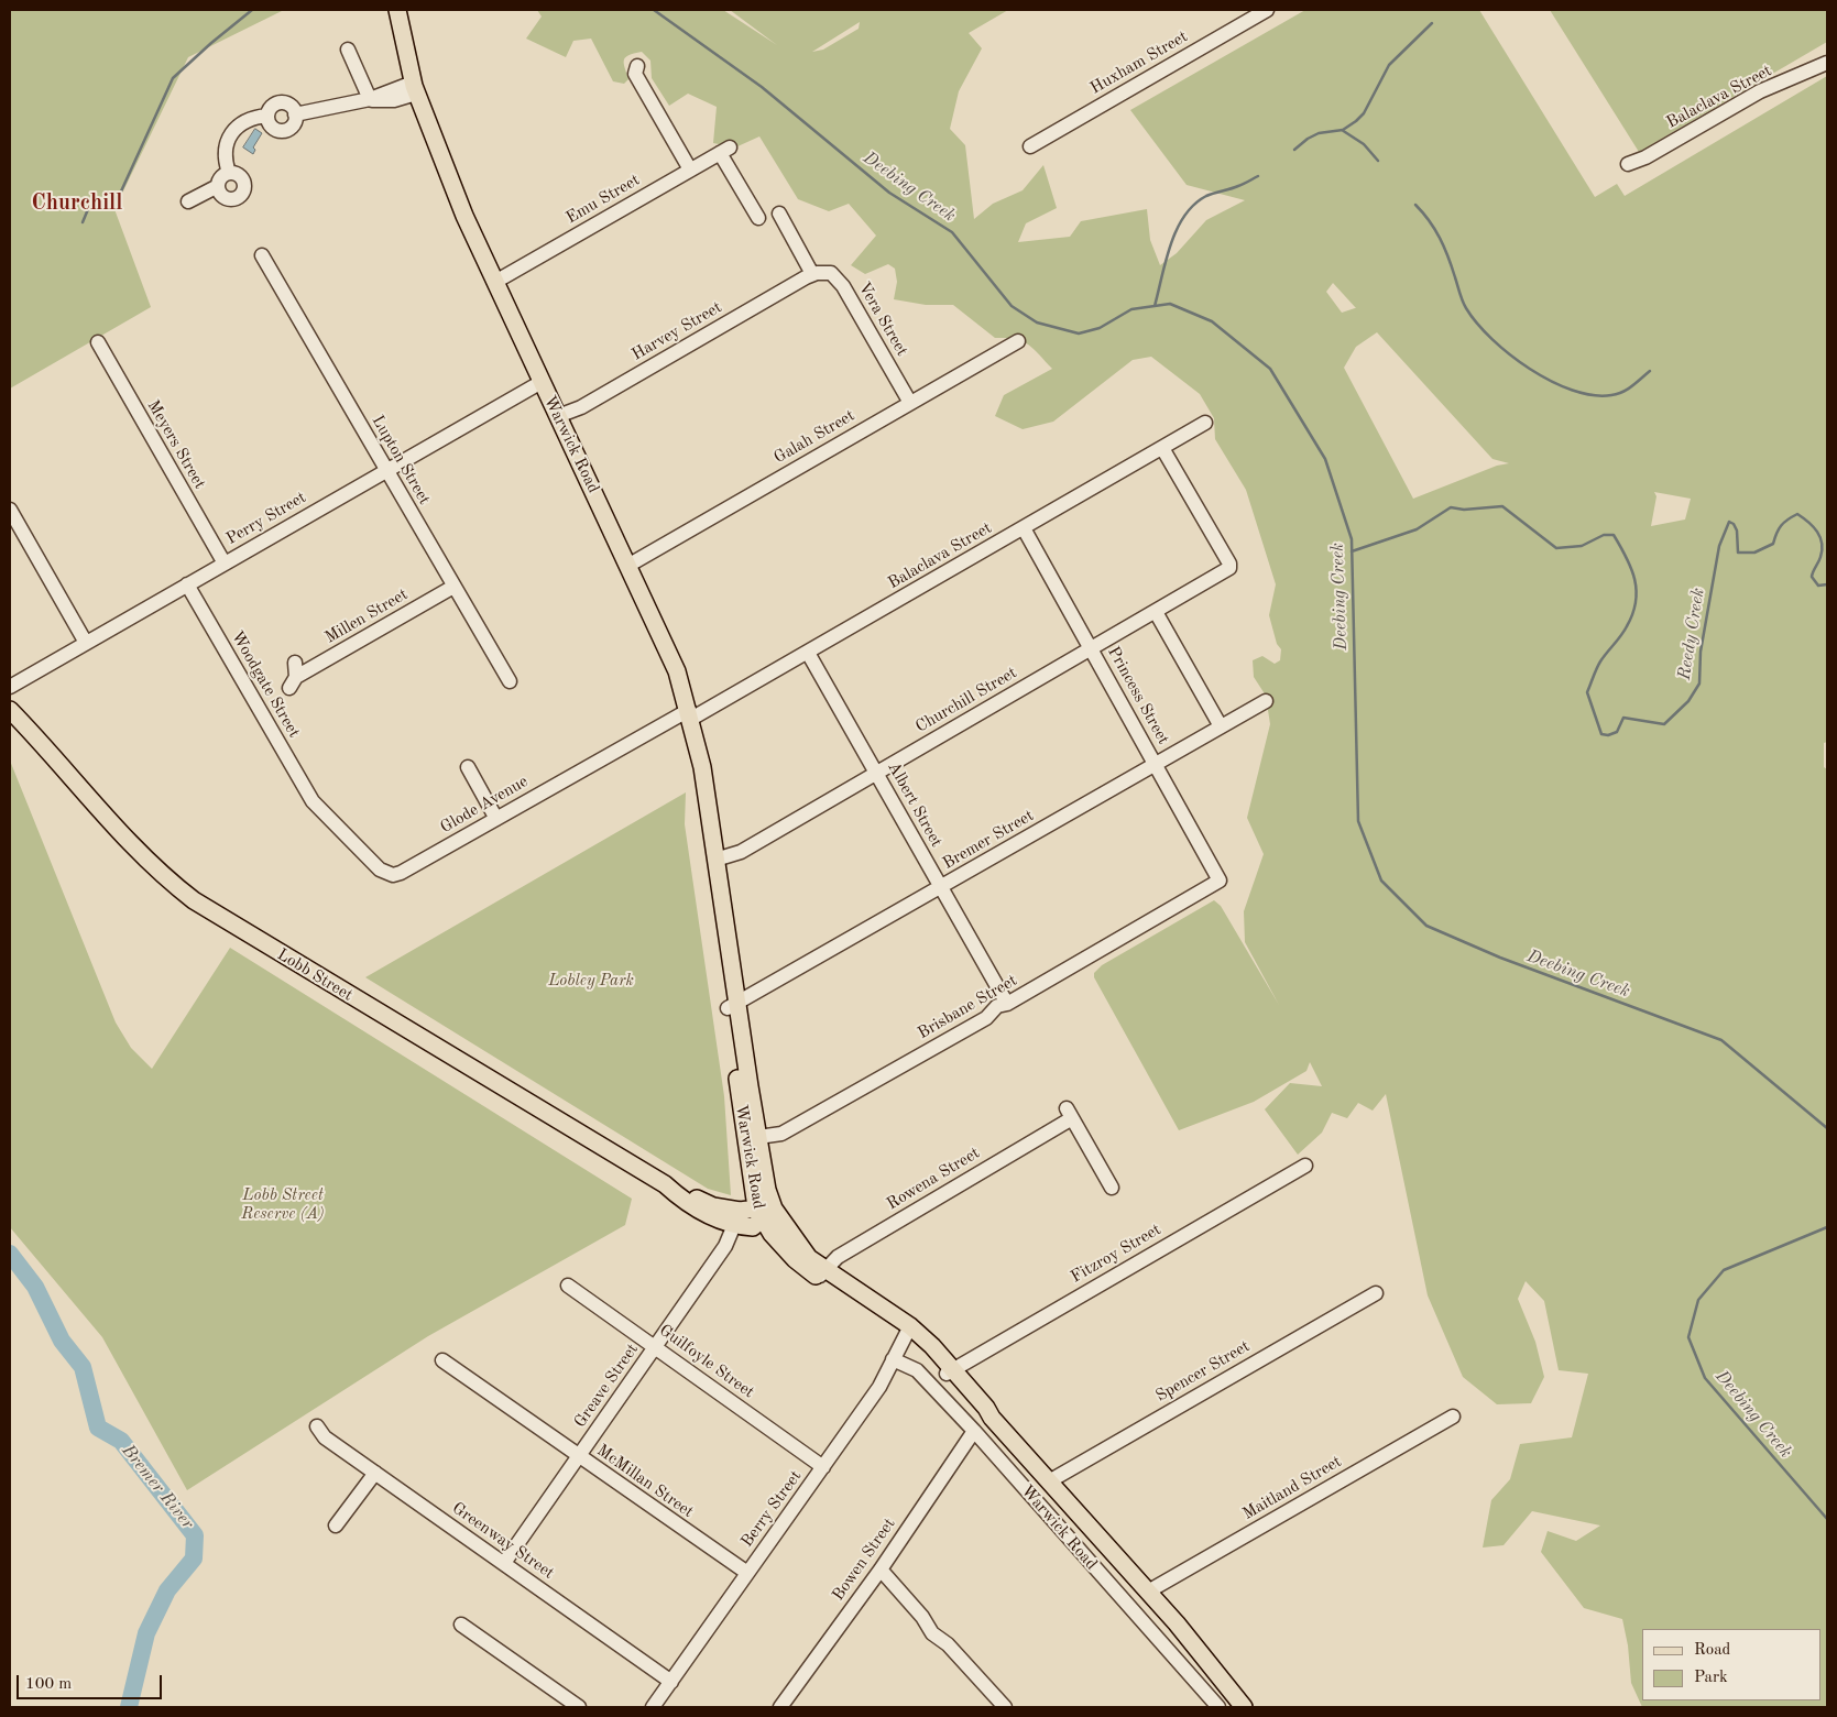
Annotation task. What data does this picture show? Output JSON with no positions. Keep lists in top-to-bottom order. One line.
{"streets":{"main road":["Warwick Road","Lobb Street"],"street":["Huxham Street","Balaclava Street","Emu Street","Vera Street","Harvey Street","Galah Street","Meyers Street","Lupton Street","Perry Street","Millen Street","Woodgate Street","Princess Street","Churchill Street","Glode Avenue","Albert Street","Bremer Street","Brisbane Street","Rowena Street","Fitzroy Street","Guilfoyle Street","Spencer Street","Greave Street","McMillan Street","Maitland Street","Berry Street","Greenway Street","Bowen Street"]},"crossings":[["Balaclava Street","Warwick Road"],["Balaclava Street","Princess Street"],["Balaclava Street","Churchill Street"],["Balaclava Street","Glode Avenue"],["Balaclava Street","Albert Street"],["Emu Street","Warwick Road"],["Vera Street","Harvey Street"],["Vera Street","Galah Street"],["Harvey Street","Warwick Road"],["Galah Street","Warwick Road"],["Meyers Street","Perry Street"],["Warwick Road","Perry Street"],["Warwick Road","Churchill Street"],["Warwick Road","Glode Avenue"],["Warwick Road","Bremer Street"],["Warwick Road","Lobb Street"],["Warwick Road","Brisbane Street"],["Warwick Road","Rowena Street"],["Warwick Road","Fitzroy Street"],["Warwick Road","Spencer Street"],["Warwick Road","Maitland Street"],["Warwick Road","Berry Street"],["Warwick Road","Bowen Street"],["Lupton Street","Perry Street"],["Lupton Street","Millen Street"],["Perry Street","Woodgate Street"],["Woodgate Street","Glode Avenue"],["Princess Street","Churchill Street"],["Princess Street","Bremer Street"],["Princess Street","Brisbane Street"],["Churchill Street","Albert Street"],["Albert Street","Bremer Street"],["Albert Street","Brisbane Street"],["Lobb Street","Greave Street"],["Guilfoyle Street","Greave Street"],["Guilfoyle Street","Berry Street"],["Greave Street","McMillan Street"],["Greave Street","Greenway Street"],["McMillan Street","Berry Street"],["Berry Street","Greenway Street"]],"districts":["Churchill"],"water":["Deebing Creek","Reedy Creek","Bremer River"],"parks":["Lobley Park","Lobb Street Reserve (A)"],"legend":["Road","Park"],"scale_bar":"100 m"}
